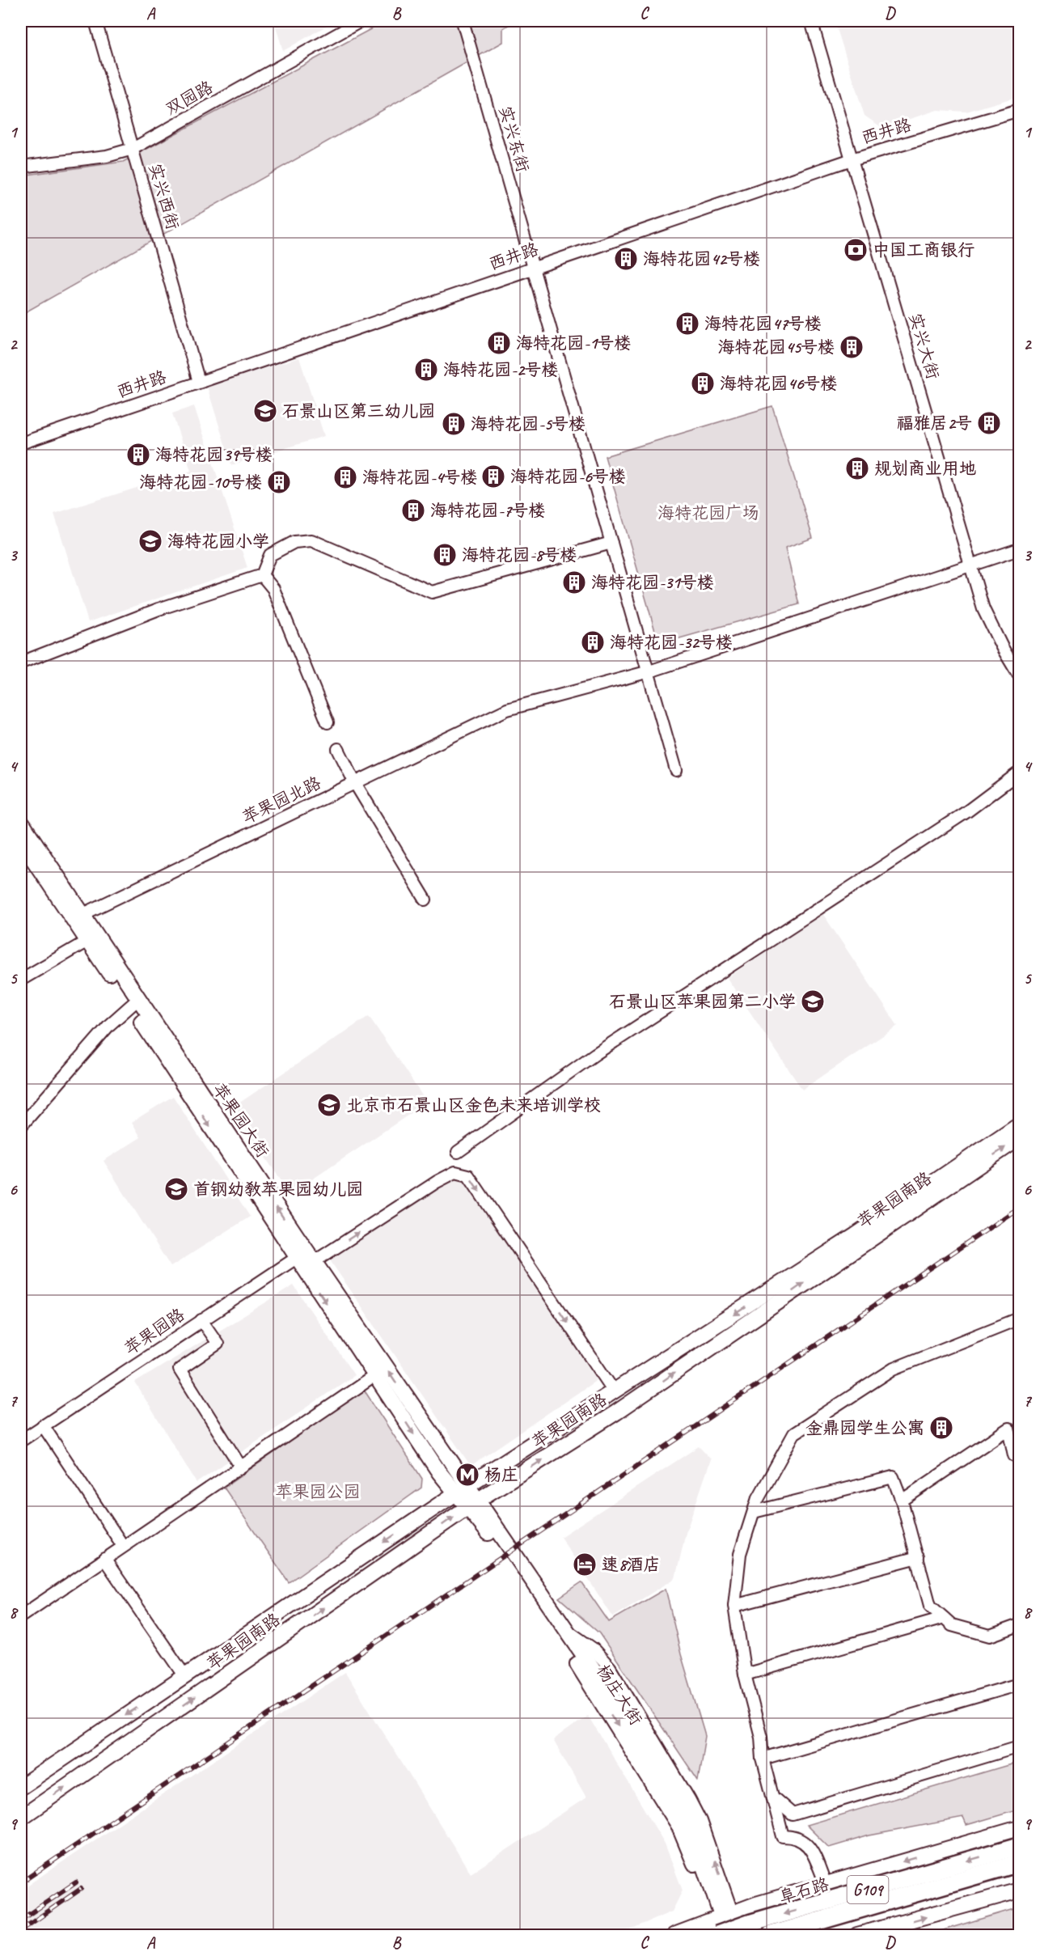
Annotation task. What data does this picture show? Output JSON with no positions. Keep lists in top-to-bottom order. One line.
{"streets":{"highway":["G109","阜石路"],"main road":["苹果园大街","苹果园南路","杨庄大街"],"street":["双园路","西井路","实兴东街","实兴西街","实兴大街","苹果园北路","苹果园路"]},"crossings":[["双园路","实兴西街"],["西井路","实兴东街"],["西井路","实兴西街"],["西井路","实兴大街"],["实兴东街","苹果园北路"],["实兴大街","苹果园北路"],["苹果园北路","苹果园大街"],["苹果园大街","苹果园南路"],["苹果园大街","苹果园路"],["苹果园大街","杨庄大街"],["苹果园南路","苹果园路"],["苹果园南路","杨庄大街"],["杨庄大街","阜石路"]],"parks":["海特花园广场","苹果园公园"],"places":{"bank":["中国工商银行"],"building":["海特花园42号楼","海特花园47号楼","海特花园-1号楼","海特花园45号楼","海特花园-2号楼","海特花园46号楼","福雅居2号","海特花园-5号楼","海特花园39号楼","规划商业用地","海特花园-6号楼","海特花园-4号楼","海特花园-10号楼","海特花园-7号楼","海特花园-8号楼","海特花园-31号楼","海特花园-32号楼","金鼎园学生公寓"],"school or university":["石景山区第三幼儿园","海特花园小学","石景山区苹果园第二小学","北京市石景山区金色未来培训学校","首钢幼教苹果园幼儿园"],"metro station":["杨庄"],"hotel":["速8酒店"]},"grid":{"columns":["A","B","C","D"],"rows":["1","2","3","4","5","6","7","8","9"]}}
